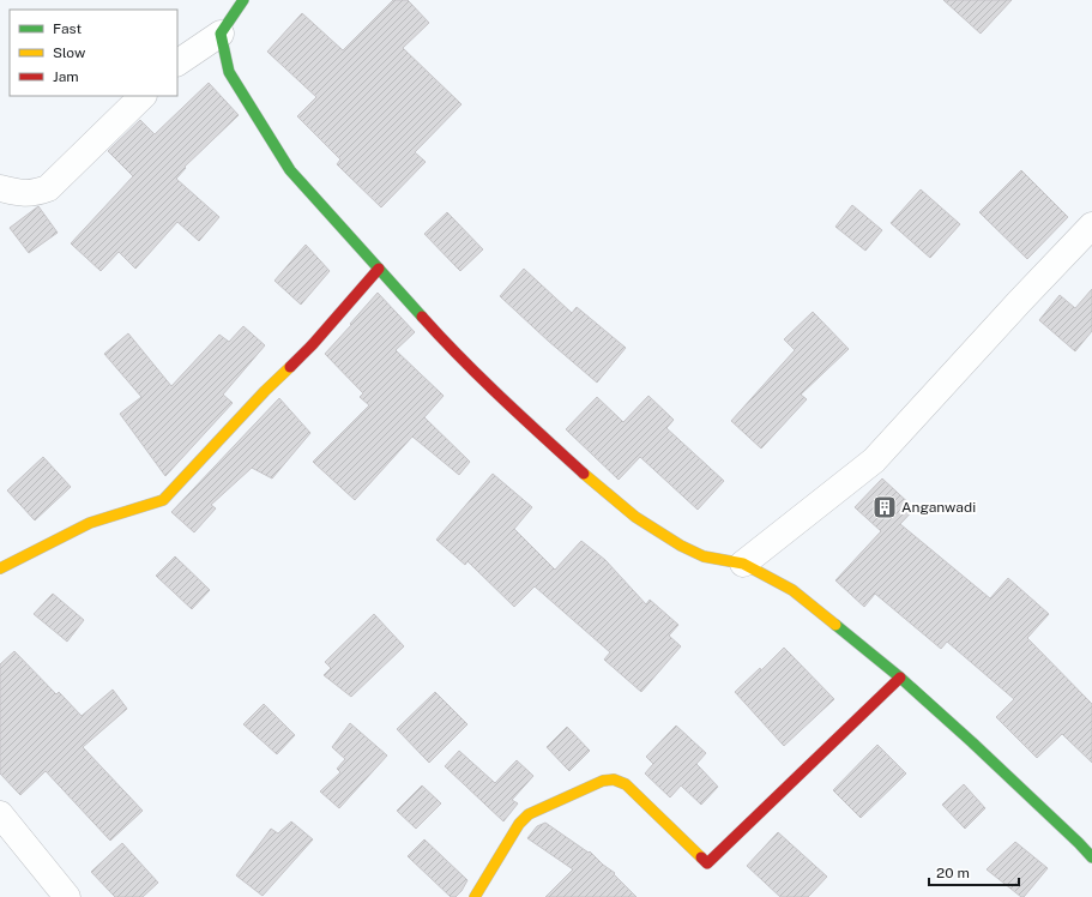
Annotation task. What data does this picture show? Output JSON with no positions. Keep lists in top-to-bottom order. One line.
{"places":{"building":["Anganwadi"]},"legend":["Fast","Slow","Jam"],"scale_bar":"20 m"}
